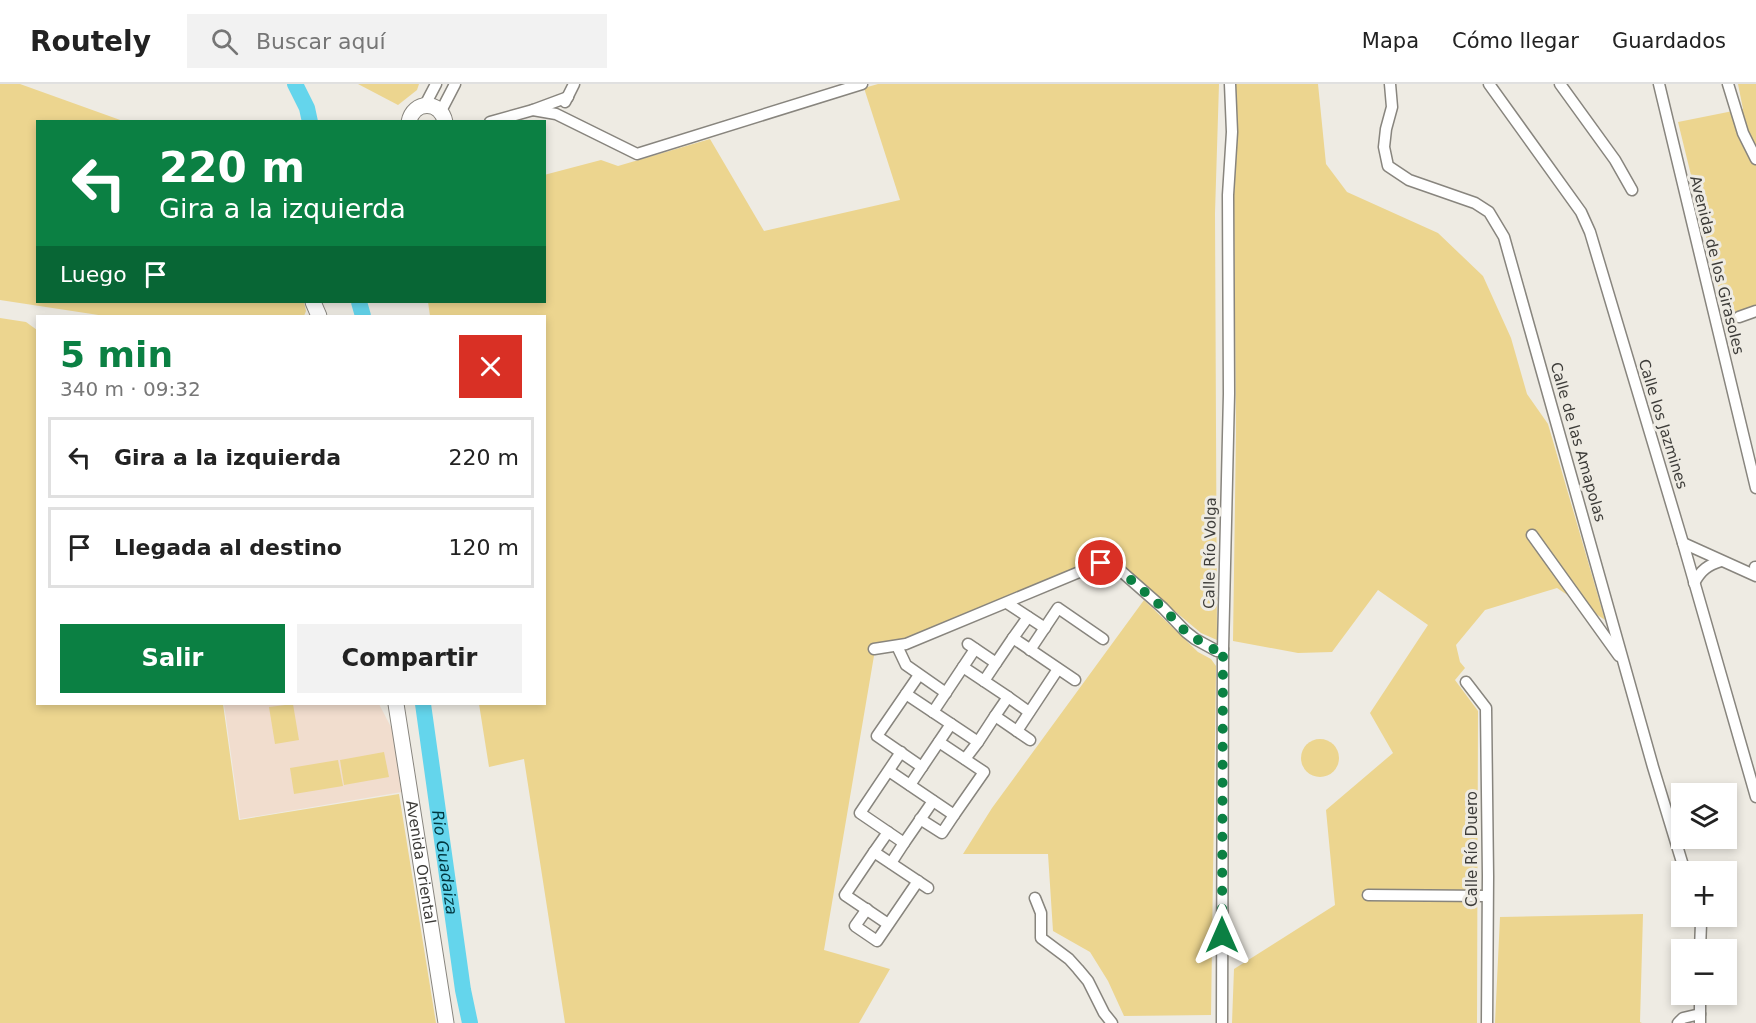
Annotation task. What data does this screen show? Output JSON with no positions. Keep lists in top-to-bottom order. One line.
{"streets":{"street":["Avenida de los Girasoles","Calle los Jazmines","Calle de las Amapolas","Calle Río Volga","Calle Río Duero","Avenida Oriental"]},"water":["Rio Guadaiza"],"page":{"header":"Routely","search":"Buscar aquí","nav":["Mapa","Cómo llegar","Guardados"],"turn":["220 m","Gira a la izquierda"],"then":"Luego","heading":["5 min","340 m · 09:32"],"list":[{"name":"Gira a la izquierda","value":"220 m"},{"name":"Llegada al destino","value":"120 m"}],"buttons":["Salir","Compartir"],"map_buttons":["+","−"]}}
